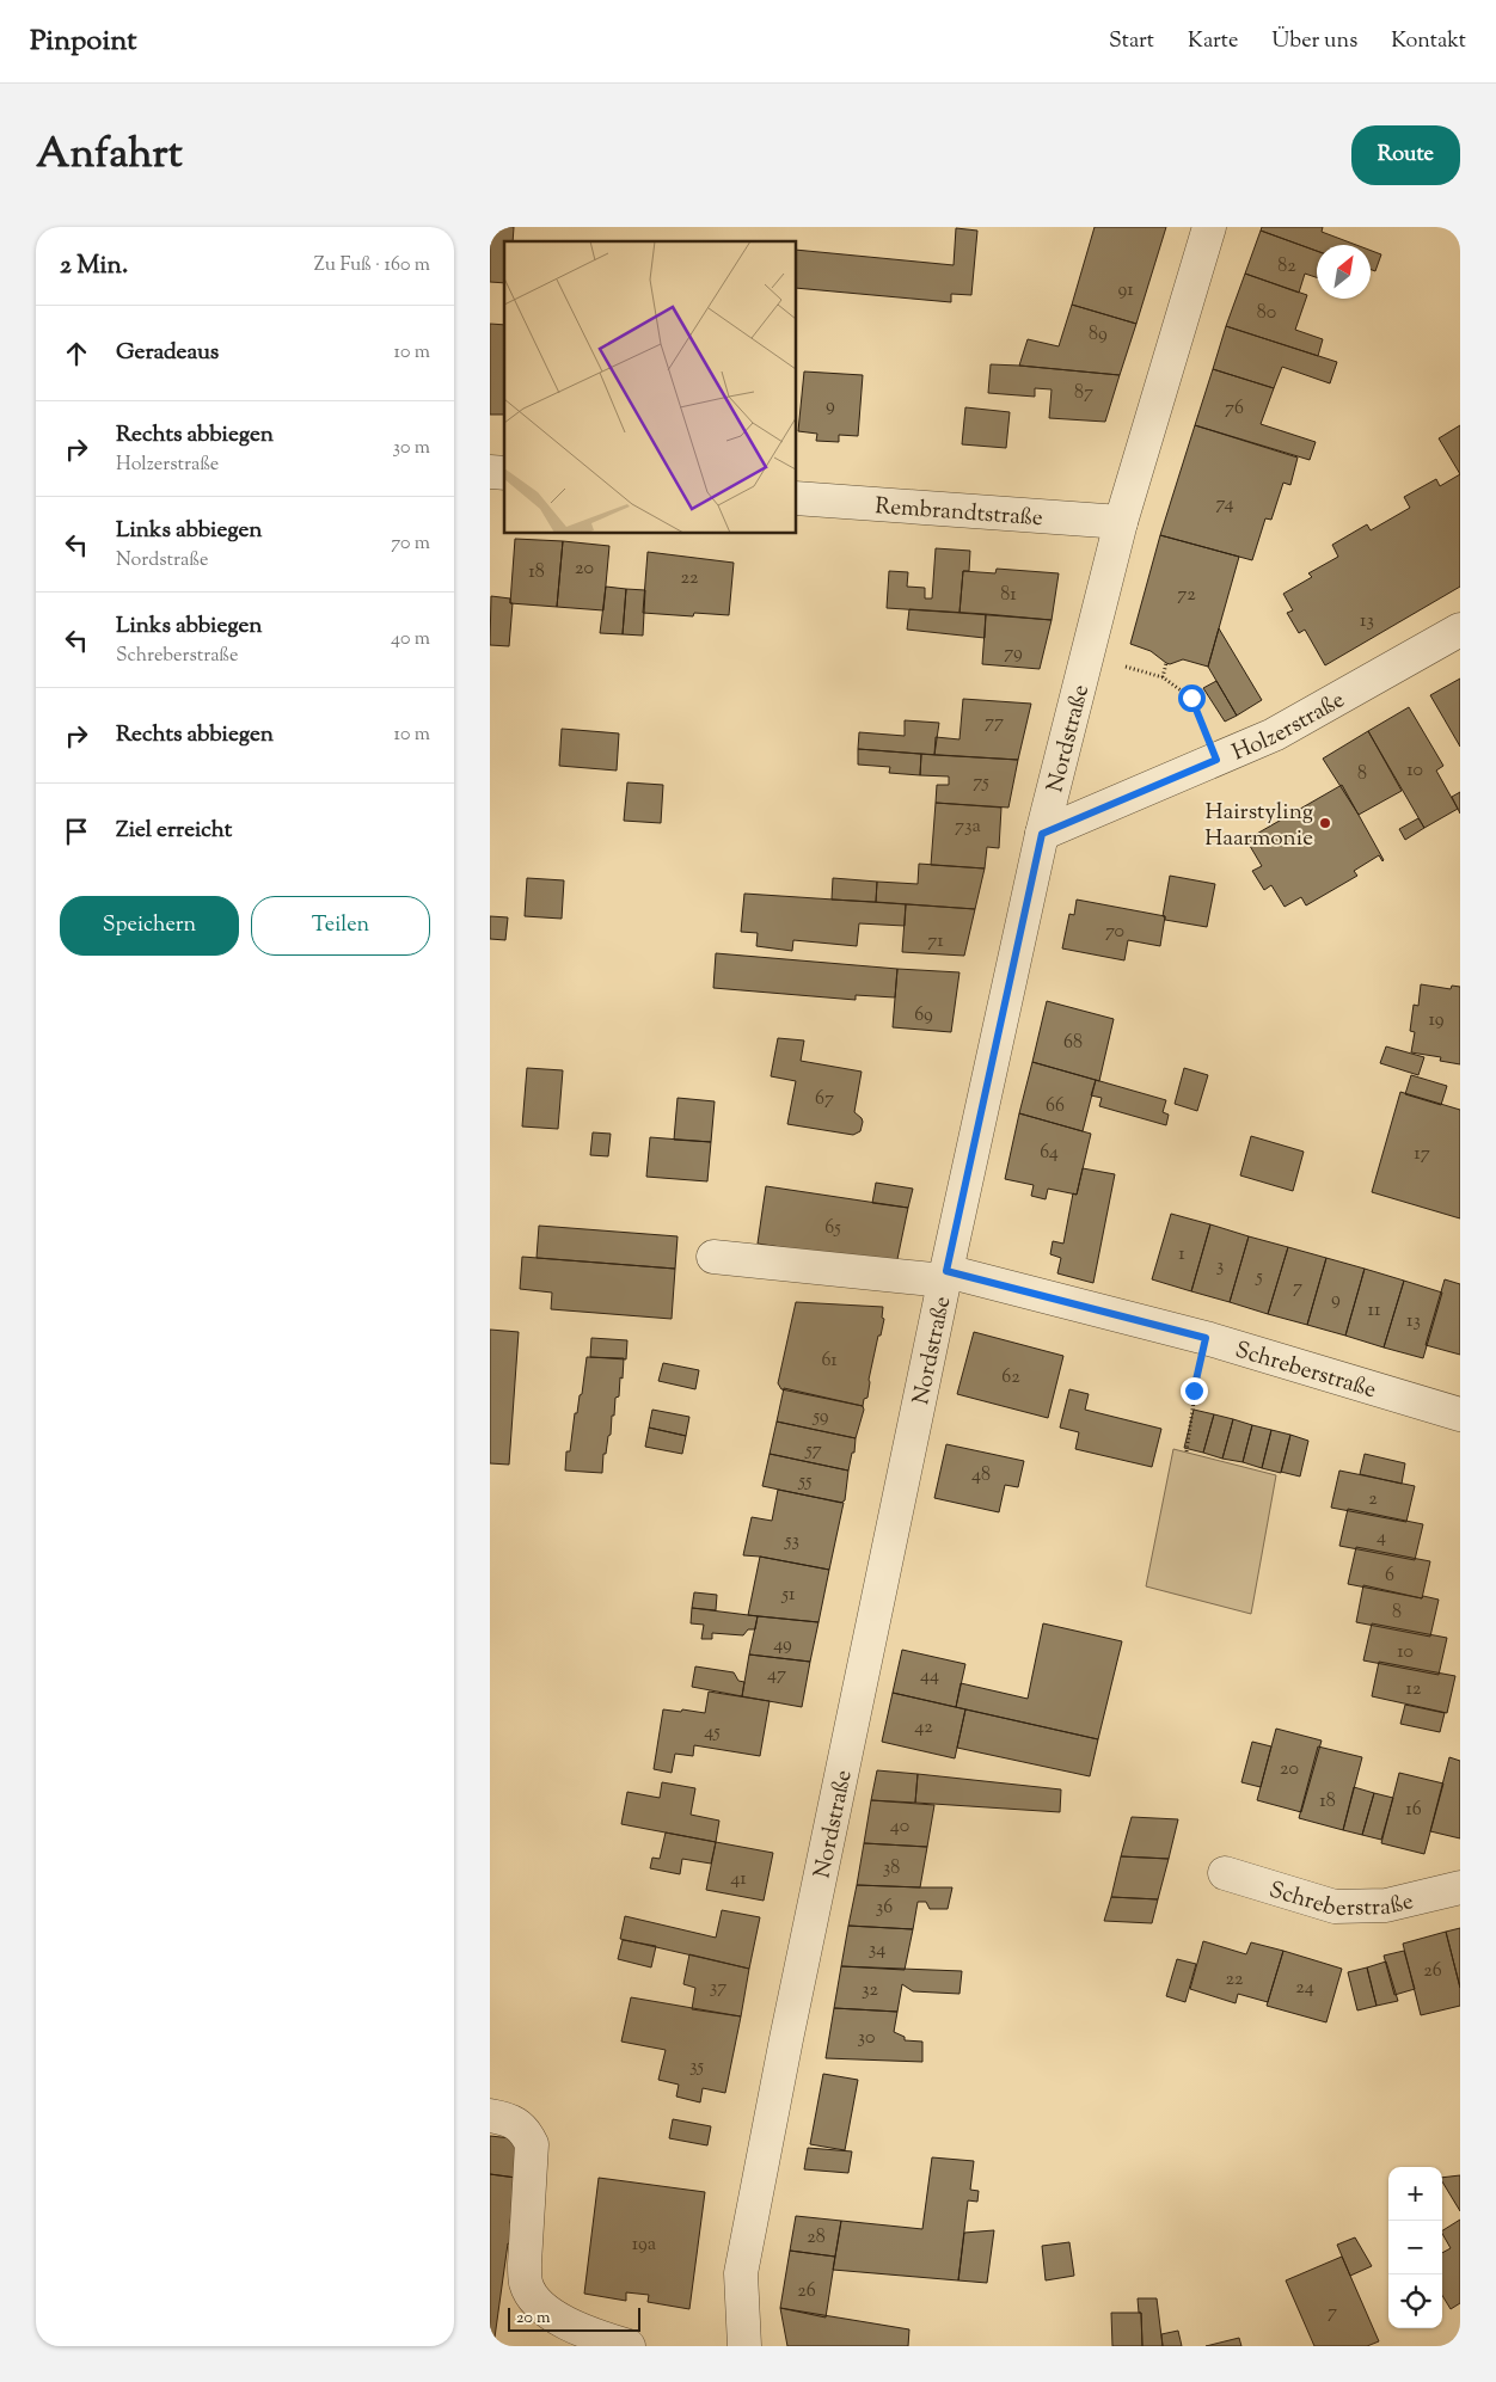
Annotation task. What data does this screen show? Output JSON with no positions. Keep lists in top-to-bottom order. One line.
{"streets":{"street":["Rembrandtstraße","Holzerstraße","Nordstraße","Schreberstraße"]},"crossings":[["Rembrandtstraße","Nordstraße"],["Holzerstraße","Nordstraße"],["Nordstraße","Schreberstraße"]],"places":["Hairstyling Haarmonie"],"house_numbers":["82","91","80","89","87","9","76","74","20","18","22","81","72","13","79","77","10","8","75","73a","70","71","69","19","68","67","66","64","17","65","1","3","5","7","9","11","13","61","62","59","57","48","55","2","4","53","6","51","8","49","10","47","44","12","42","45","20","18","16","40","38","41","36","34","26","22","37","24","32","30","35","28","19a","26","7"],"scale_bar":"20 m","north":"top right","page":{"header":"Pinpoint","nav":["Start","Karte","Über uns","Kontakt"],"title":"Anfahrt","buttons":["Route",["Speichern","Teilen"]],"heading":["2 Min.","Zu Fuß · 160 m"],"list":[["Geradeaus","10 m"],["Rechts abbiegen","Holzerstraße","30 m"],["Links abbiegen","Nordstraße","70 m"],["Links abbiegen","Schreberstraße","40 m"],["Rechts abbiegen","10 m"],"Ziel erreicht"],"map_buttons":["+","−"],"scale":"20 m"}}
